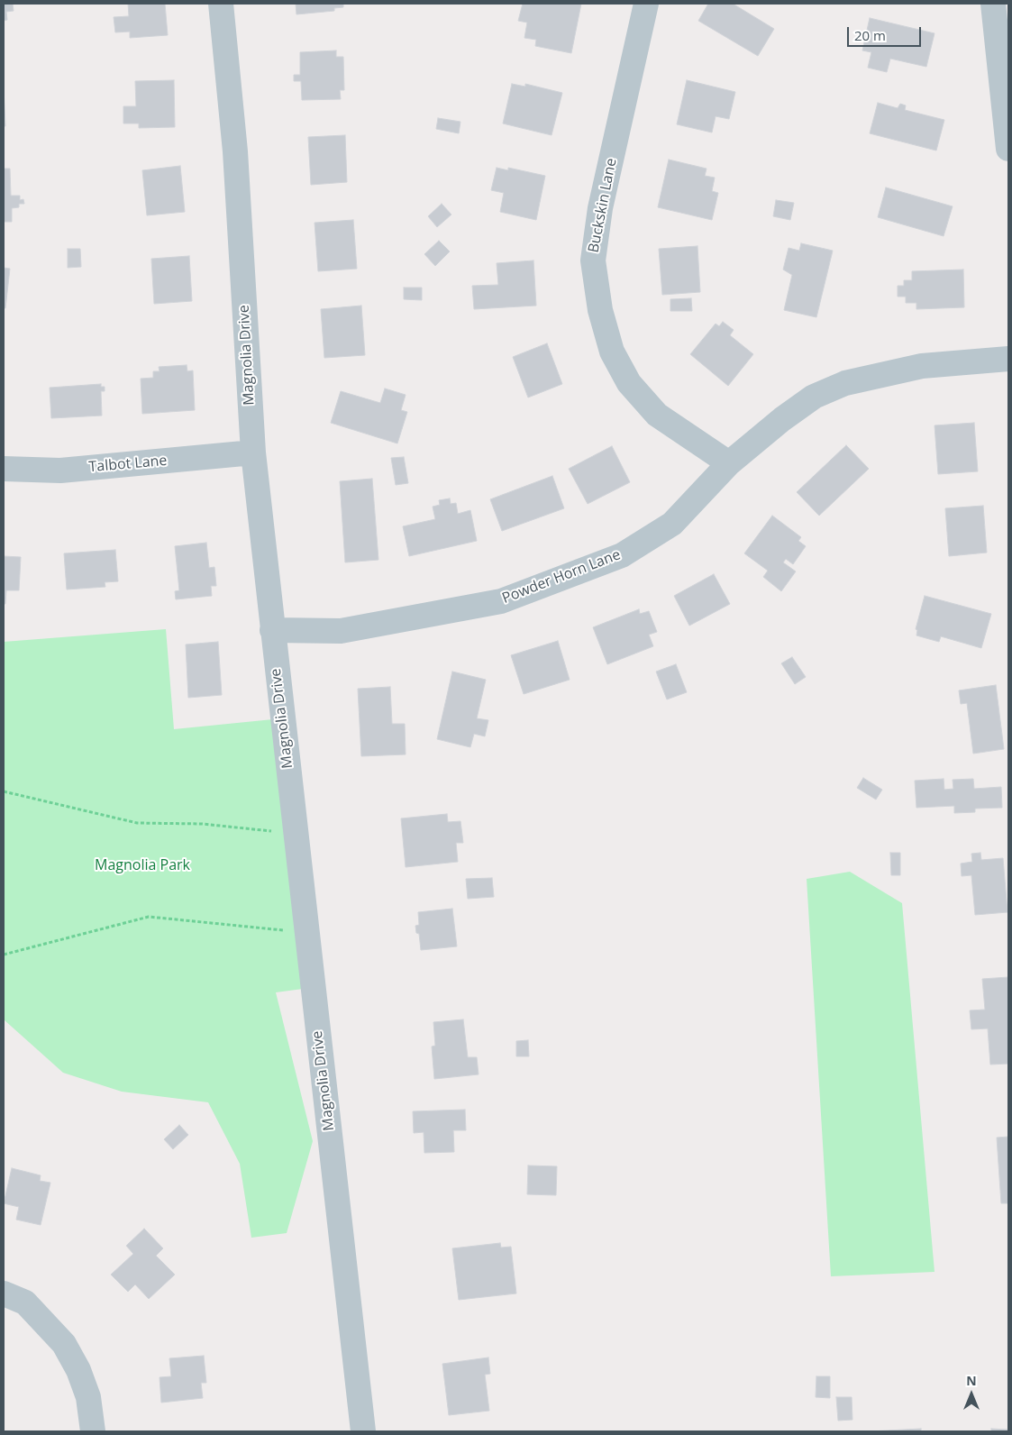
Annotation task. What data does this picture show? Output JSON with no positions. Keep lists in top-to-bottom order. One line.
{"streets":{"street":["Buckskin Lane","Magnolia Drive","Talbot Lane","Powder Horn Lane"]},"crossings":[["Buckskin Lane","Powder Horn Lane"],["Magnolia Drive","Talbot Lane"],["Magnolia Drive","Powder Horn Lane"]],"parks":["Magnolia Park"],"scale_bar":"20 m","north":"top"}
